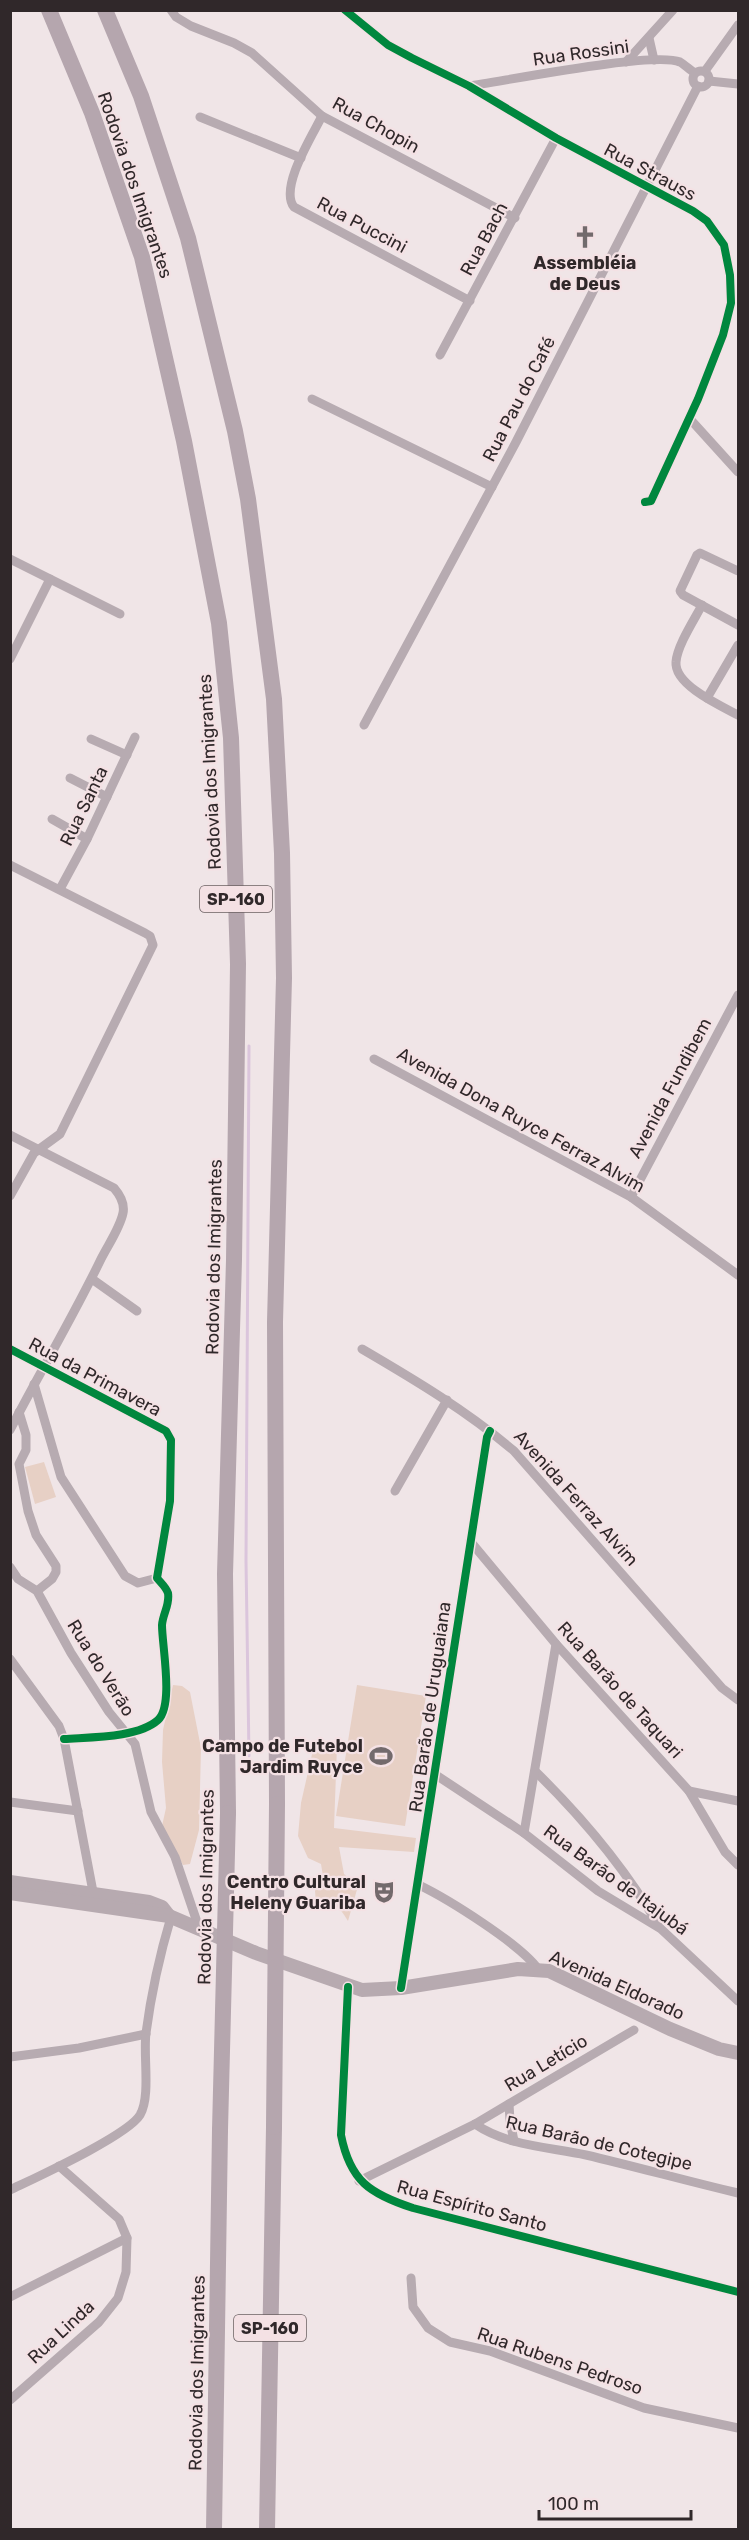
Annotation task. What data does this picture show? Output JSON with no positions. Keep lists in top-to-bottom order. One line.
{"streets":{"highway":["Rodovia dos Imigrantes","SP-160"],"main road":["Avenida Eldorado"],"street":["Rua Rossini","Rua Chopin","Rua Strauss","Rua Puccini","Rua Bach","Rua Pau do Café","Rua Santa","Avenida Fundibem","Avenida Dona Ruyce Ferraz Alvim","Rua da Primavera","Avenida Ferraz Alvim","Rua do Verão","Rua Barão de Taquari","Rua Barão de Uruguaiana","Rua Barão de Itajubá","Rua Letício","Rua Barão de Cotegipe","Rua Espírito Santo","Rua Linda","Rua Rubens Pedroso"]},"crossings":[["Rua Rossini","Rua Strauss"],["Rua Rossini","Rua Pau do Café"],["Rua Chopin","Rua Puccini"],["Rua Chopin","Rua Bach"],["Rua Strauss","Rua Bach"],["Rua Strauss","Rua Pau do Café"],["Rua Puccini","Rua Bach"],["Avenida Fundibem","Avenida Dona Ruyce Ferraz Alvim"],["Avenida Ferraz Alvim","Rua Barão de Uruguaiana"],["Rua do Verão","Avenida Eldorado"],["Rua Barão de Taquari","Rua Barão de Uruguaiana"],["Rua Barão de Uruguaiana","Rua Barão de Itajubá"],["Rua Barão de Uruguaiana","Avenida Eldorado"],["Rua Letício","Rua Barão de Cotegipe"]],"places":{"church":["Assembléia de Deus"],"sports":["Campo de Futebol Jardim Ruyce"],"theatre":["Centro Cultural Heleny Guariba"]},"scale_bar":"100 m"}
